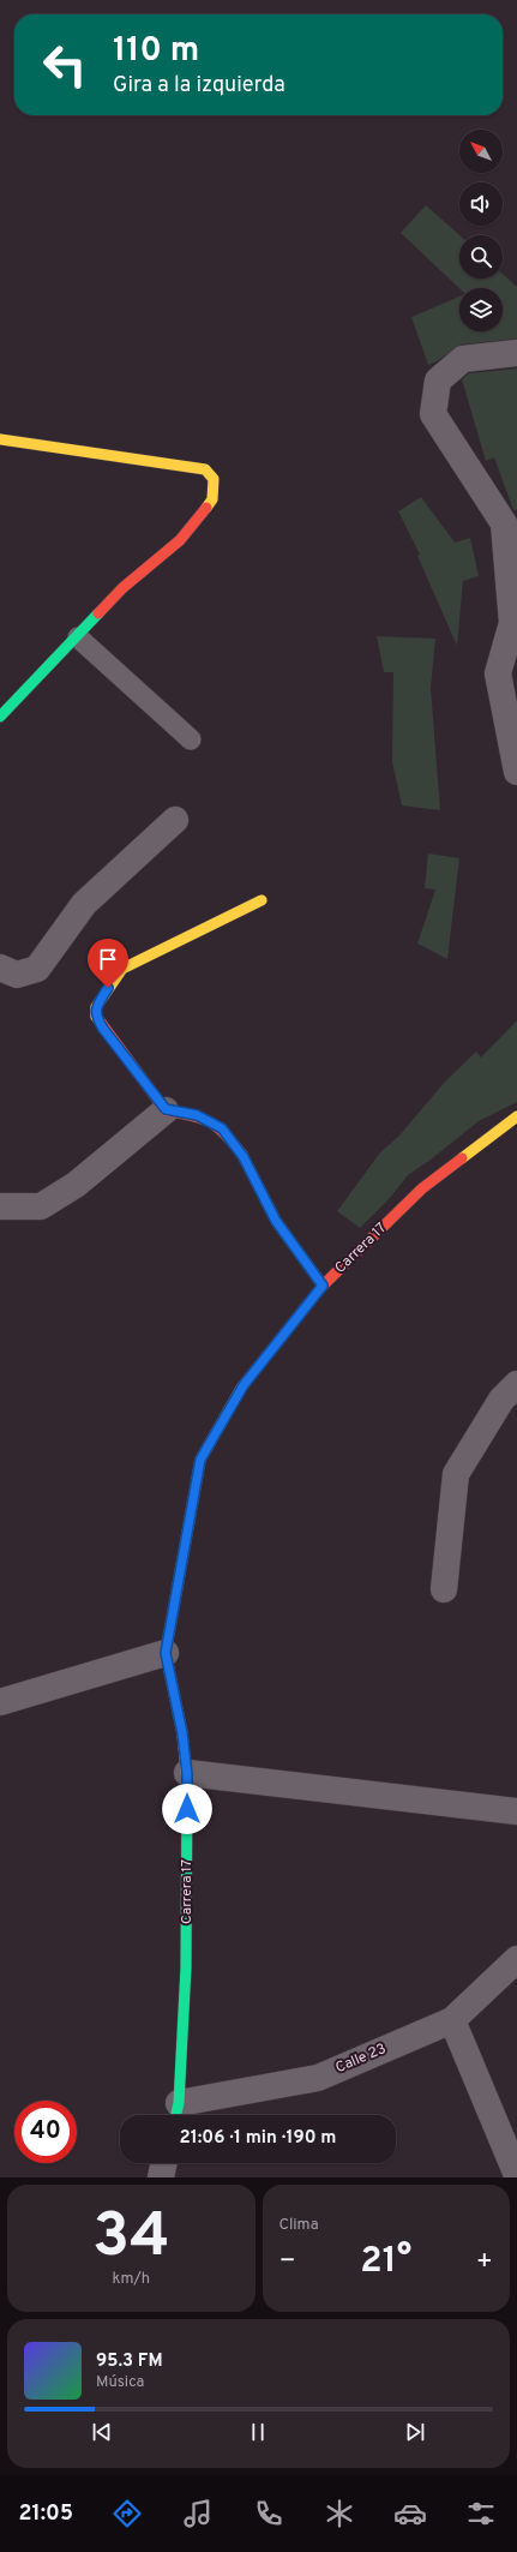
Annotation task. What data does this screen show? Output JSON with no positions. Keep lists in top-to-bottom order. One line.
{"streets":{"street":["Carrera 17","Calle 23"]},"crossings":[["Carrera 17","Calle 23"]],"north":"top left","page":{"turn":["110 m","Gira a la izquierda"],"limit":"40","trip":"21:06 · 1 min · 190 m","tile":[["34","km/h"],"Clima"],"heat":["−","21°","+"],"song":["95.3 FM","Música"],"tabs":"21:05"}}
